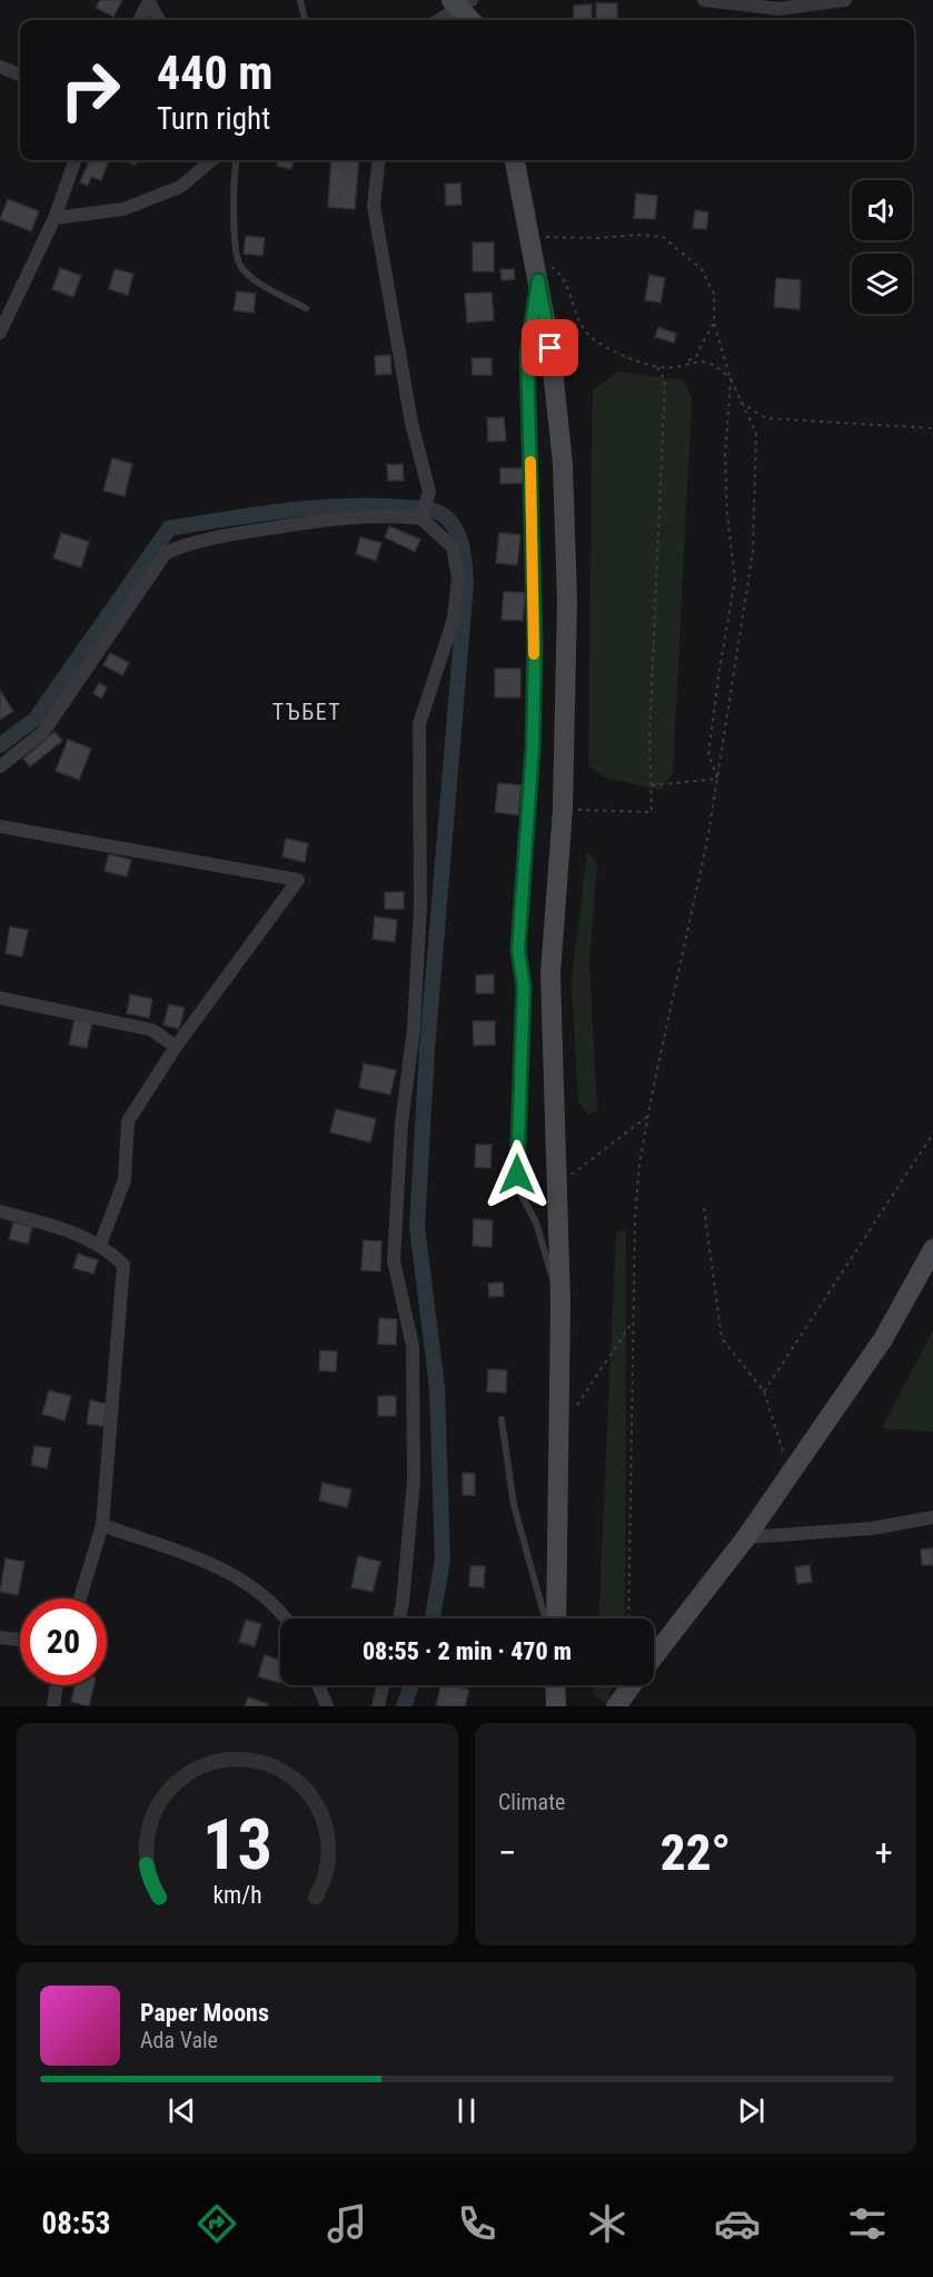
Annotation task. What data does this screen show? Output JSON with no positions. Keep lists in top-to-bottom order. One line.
{"districts":["ТЪБЕТ"],"page":{"turn":["440 m","Turn right"],"limit":"20","trip":"08:55 · 2 min · 470 m","tile":"Climate","heat":["−","22°","+"],"song":["Paper Moons","Ada Vale"],"tabs":"08:53","gauge":["13","km/h"]}}
